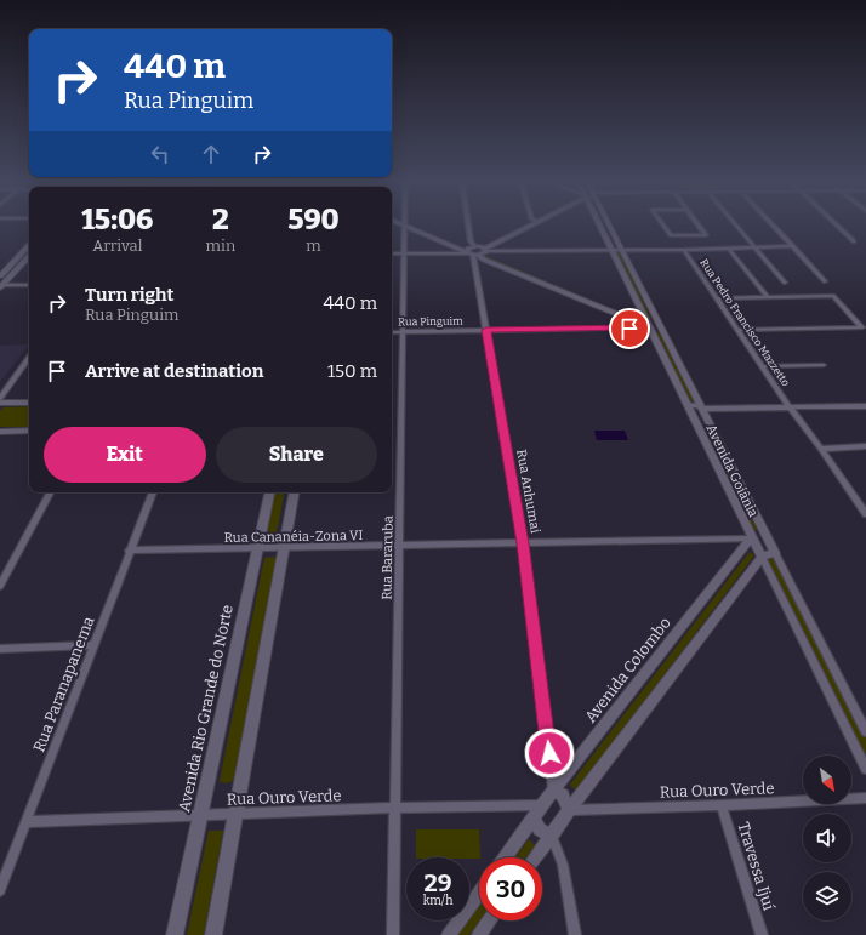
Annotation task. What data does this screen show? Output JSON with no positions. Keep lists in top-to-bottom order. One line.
{"streets":{"main road":["Avenida Rio Grande do Norte"],"street":["Rua Pinguim","Rua Pedro Francisco Mazzetto","Avenida Goiânia","Rua Anhumai","Rua Cananéia-Zona VI","Rua Bararuba","Avenida Colombo","Rua Paranapanema","Rua Ouro Verde","Travessa Ijuí"]},"crossings":[["Rua Pinguim","Avenida Goiânia"],["Rua Pinguim","Rua Anhumai"],["Rua Pinguim","Rua Bararuba"],["Avenida Goiânia","Rua Cananéia-Zona VI"],["Avenida Goiânia","Avenida Colombo"],["Rua Anhumai","Rua Cananéia-Zona VI"],["Rua Anhumai","Avenida Colombo"],["Rua Cananéia-Zona VI","Rua Bararuba"],["Rua Cananéia-Zona VI","Avenida Colombo"],["Rua Cananéia-Zona VI","Rua Paranapanema"],["Rua Cananéia-Zona VI","Avenida Rio Grande do Norte"],["Rua Bararuba","Rua Ouro Verde"],["Avenida Colombo","Rua Ouro Verde"],["Rua Paranapanema","Rua Ouro Verde"],["Avenida Rio Grande do Norte","Rua Ouro Verde"],["Rua Ouro Verde","Travessa Ijuí"]],"north":"bottom right","page":{"turn":["440 m","Rua Pinguim"],"eta":["15:06","Arrival","2","min","590","m"],"list":[{"name":"Turn right","note":"Rua Pinguim","value":"440 m"},{"name":"Arrive at destination","value":"150 m"}],"buttons":["Exit","Share"],"speed":"29 km/h","limit":"30"}}
